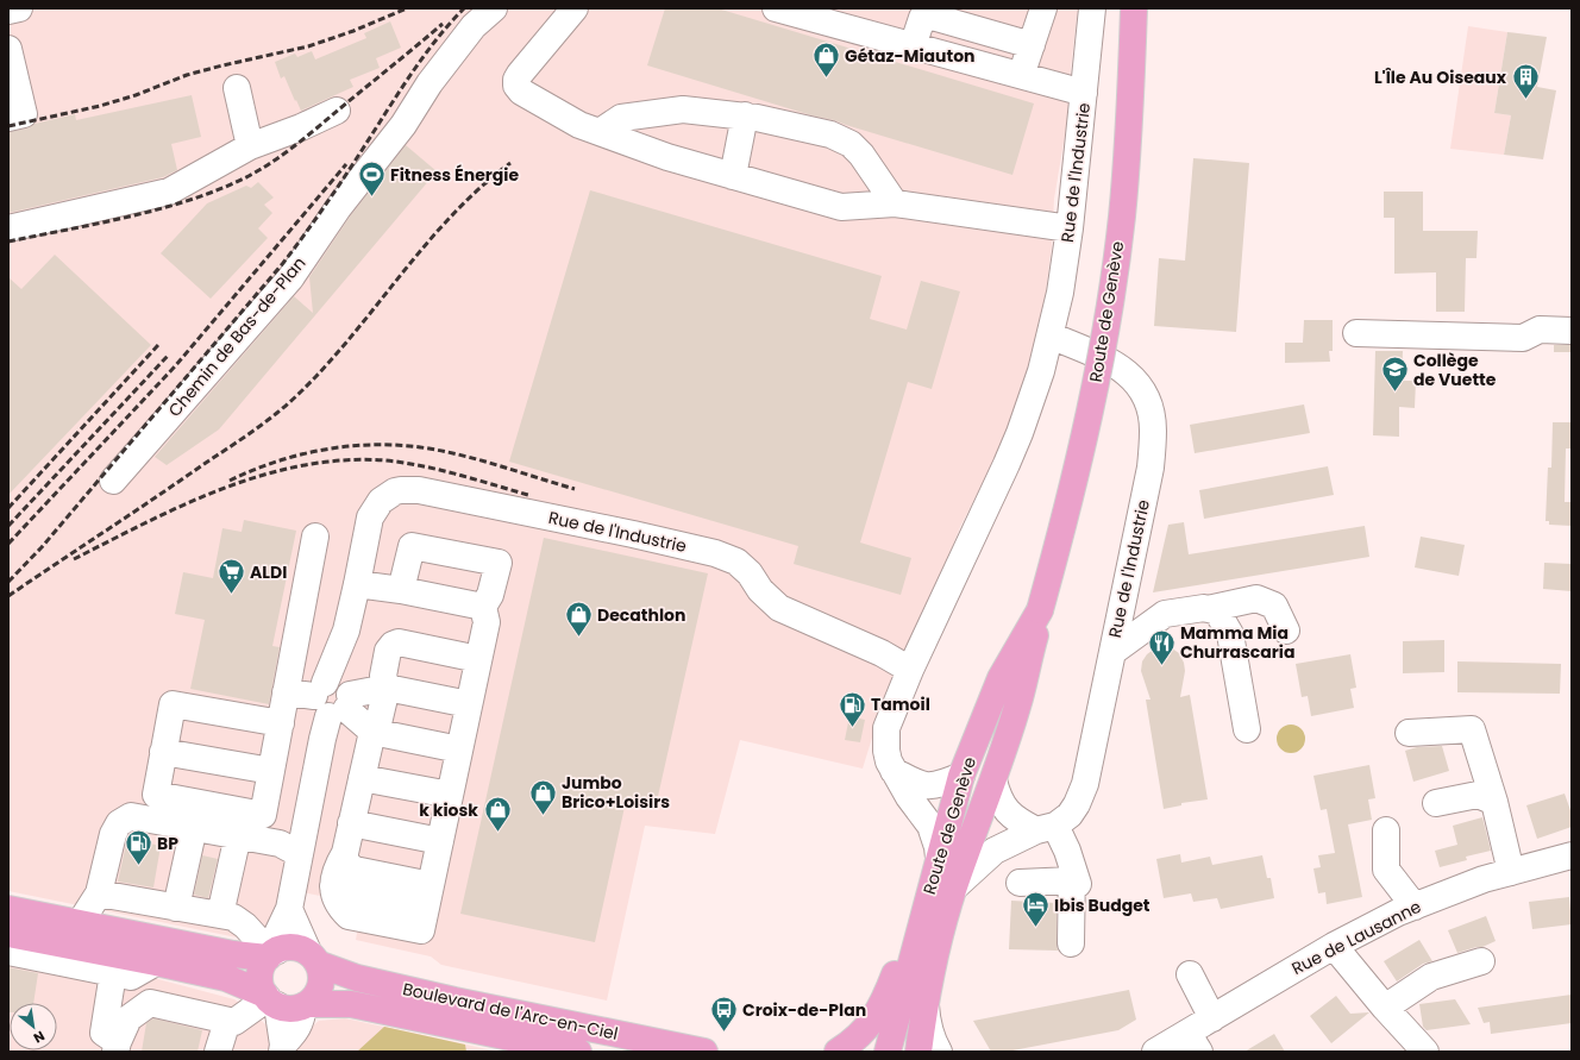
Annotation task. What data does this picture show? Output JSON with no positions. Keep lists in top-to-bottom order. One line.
{"streets":{"main road":["Route de Genève","Boulevard de l'Arc-en-Ciel"],"street":["Rue de l'Industrie","Chemin de Bas-de-Plan","Rue de Lausanne"]},"crossings":[["Rue de l'Industrie","Route de Genève"]],"places":{"shop":["Gétaz-Miauton","Decathlon","Jumbo Brico+Loisirs","k kiosk"],"building":["L'Île Au Oiseaux"],"sports":["Fitness Énergie"],"school or university":["Collège de Vuette"],"supermarket":["ALDI"],"restaurant":["Mamma Mia Churrascaria"],"fuel station":["Tamoil","BP"],"hotel":["Ibis Budget"],"bus stop":["Croix-de-Plan"]},"north":"bottom right"}
